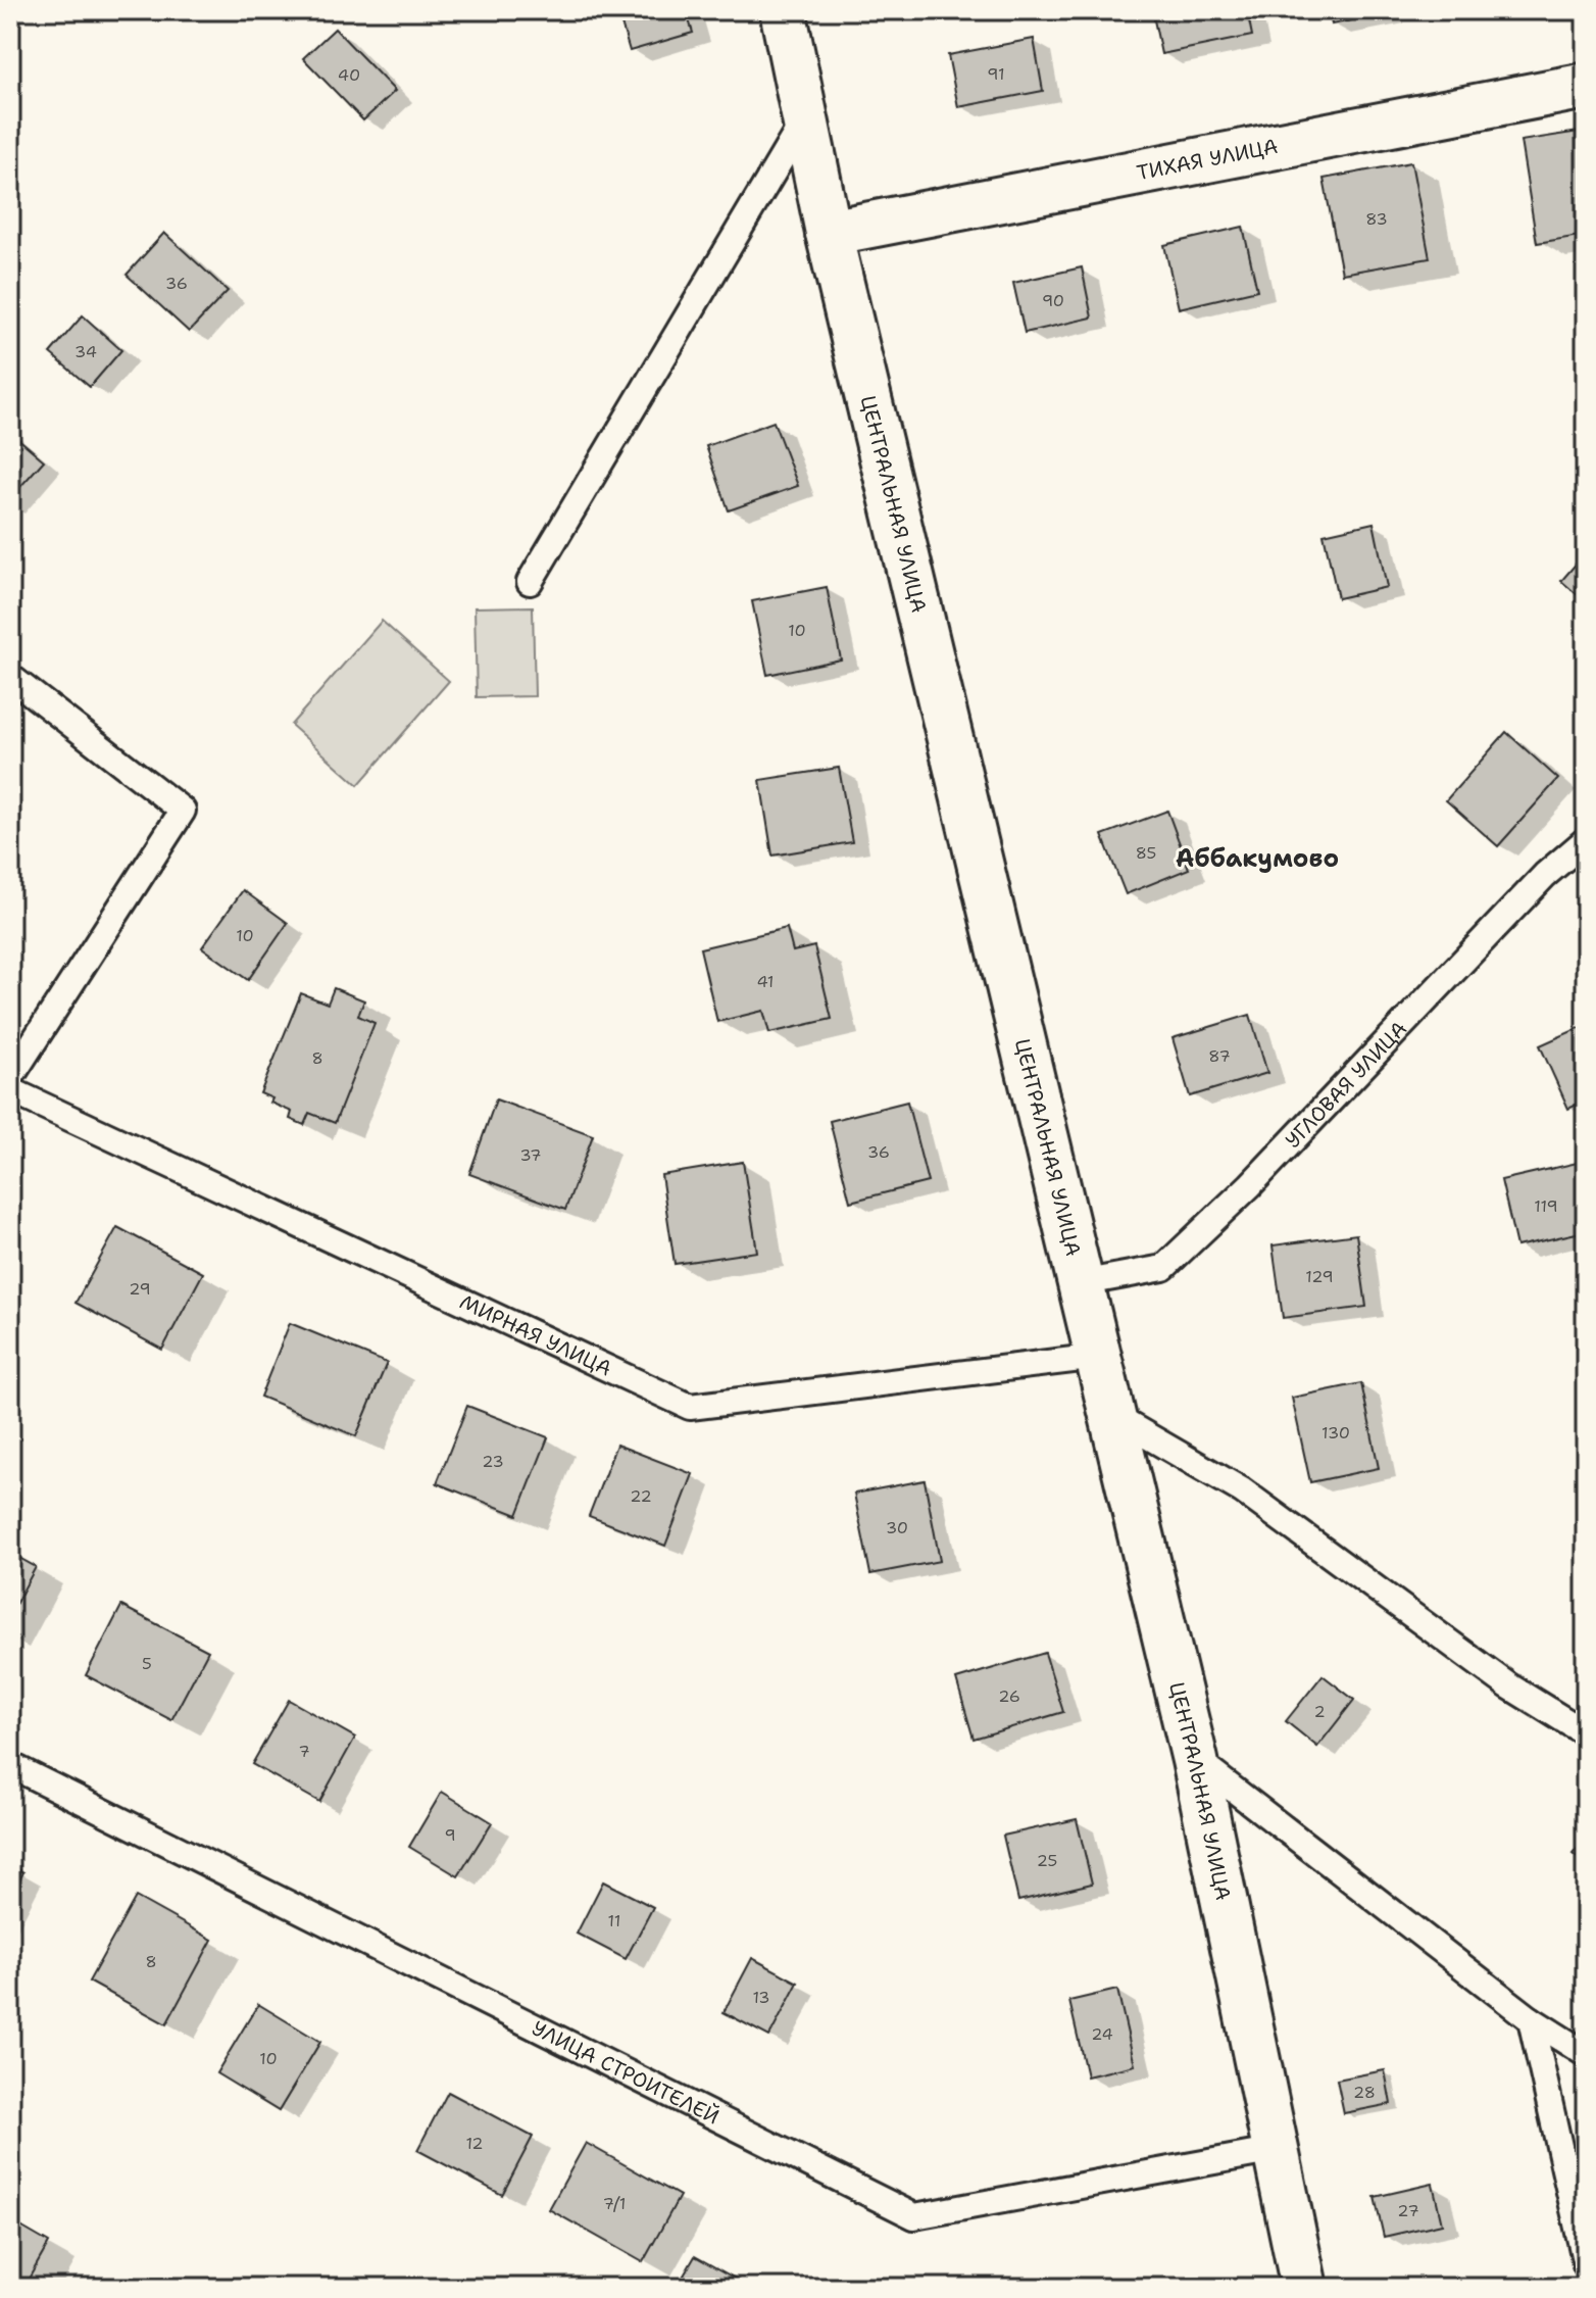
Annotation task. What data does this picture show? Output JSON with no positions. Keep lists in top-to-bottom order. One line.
{"streets":{"street":["ТИХАЯ УЛИЦА","ЦЕНТРАЛЬНАЯ УЛИЦА"],"lane":["УГЛОВАЯ УЛИЦА","МИРНАЯ УЛИЦА","УЛИЦА СТРОИТЕЛЕЙ"]},"crossings":[["ТИХАЯ УЛИЦА","ЦЕНТРАЛЬНАЯ УЛИЦА"],["ЦЕНТРАЛЬНАЯ УЛИЦА","УГЛОВАЯ УЛИЦА"],["ЦЕНТРАЛЬНАЯ УЛИЦА","МИРНАЯ УЛИЦА"],["ЦЕНТРАЛЬНАЯ УЛИЦА","УЛИЦА СТРОИТЕЛЕЙ"]],"districts":["Аббакумово"],"house_numbers":["91","40","83","36","90","34","10","85","10","41","87","8","36","37","119","129","29","130","23","22","30","5","26","2","7","9","25","11","8","13","24","10","28","12","7/1","27"]}
